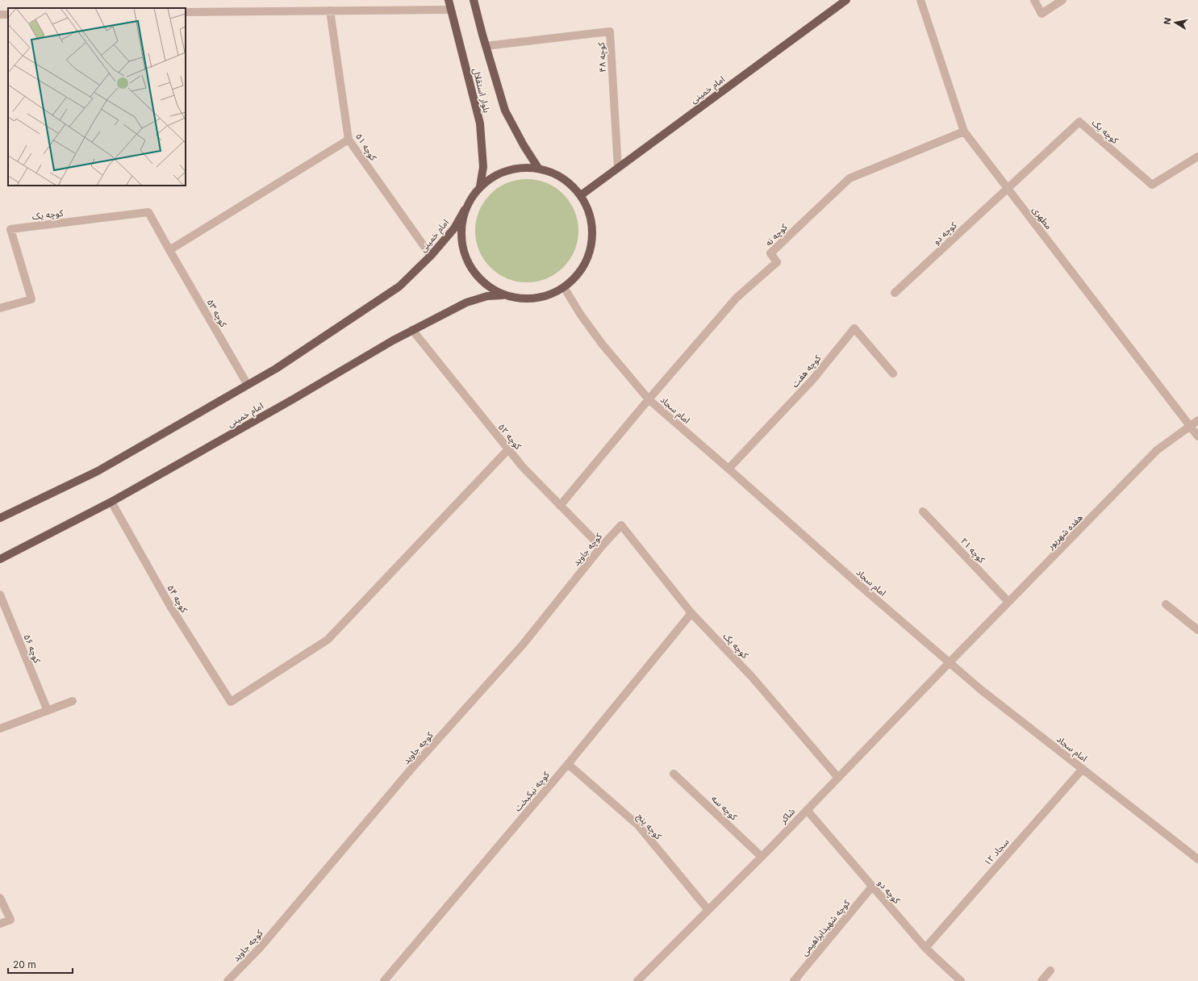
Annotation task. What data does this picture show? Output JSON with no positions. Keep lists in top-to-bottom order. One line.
{"streets":{"main road":["امام خمینی","بلوار استقلال"],"street":["کوچه ۴۸","کوچه یک","کوچه ۵۱","مطهری","کوچه دو","کوچه نه","کوچه ۵۳","کوچه هفت","امام سجاد","کوچه ۵۲","هفده شهریور","کوچه جاوید","کوچه ۲۱","کوچه ۵۴","کوچه ۵۶","کوچه نیکبخت","کوچه سه","شاکر","کوچه پنج","سجاد ۱۲","کوچه شهیدایراهیمی"]},"crossings":[["کوچه ۴۸","امام خمینی"],["کوچه ۴۸","بلوار استقلال"],["امام خمینی","کوچه ۵۱"],["امام خمینی","کوچه ۵۳"],["امام خمینی","کوچه ۵۲"],["امام خمینی","کوچه ۵۴"],["کوچه یک","مطهری"],["کوچه یک","کوچه دو"],["کوچه یک","کوچه ۵۳"],["کوچه یک","کوچه جاوید"],["کوچه یک","کوچه نیکبخت"],["کوچه یک","شاکر"],["مطهری","کوچه دو"],["مطهری","کوچه نه"],["مطهری","هفده شهریور"],["کوچه دو","شاکر"],["کوچه دو","سجاد ۱۲"],["کوچه دو","کوچه شهیدایراهیمی"],["کوچه نه","امام سجاد"],["کوچه هفت","امام سجاد"],["امام سجاد","هفده شهریور"],["امام سجاد","شاکر"],["امام سجاد","سجاد ۱۲"],["کوچه ۵۲","کوچه جاوید"],["کوچه ۵۲","کوچه ۵۴"],["هفده شهریور","کوچه ۲۱"],["هفده شهریور","شاکر"],["کوچه نیکبخت","کوچه پنج"],["کوچه سه","شاکر"],["شاکر","کوچه پنج"]],"scale_bar":"20 m","north":"left"}
